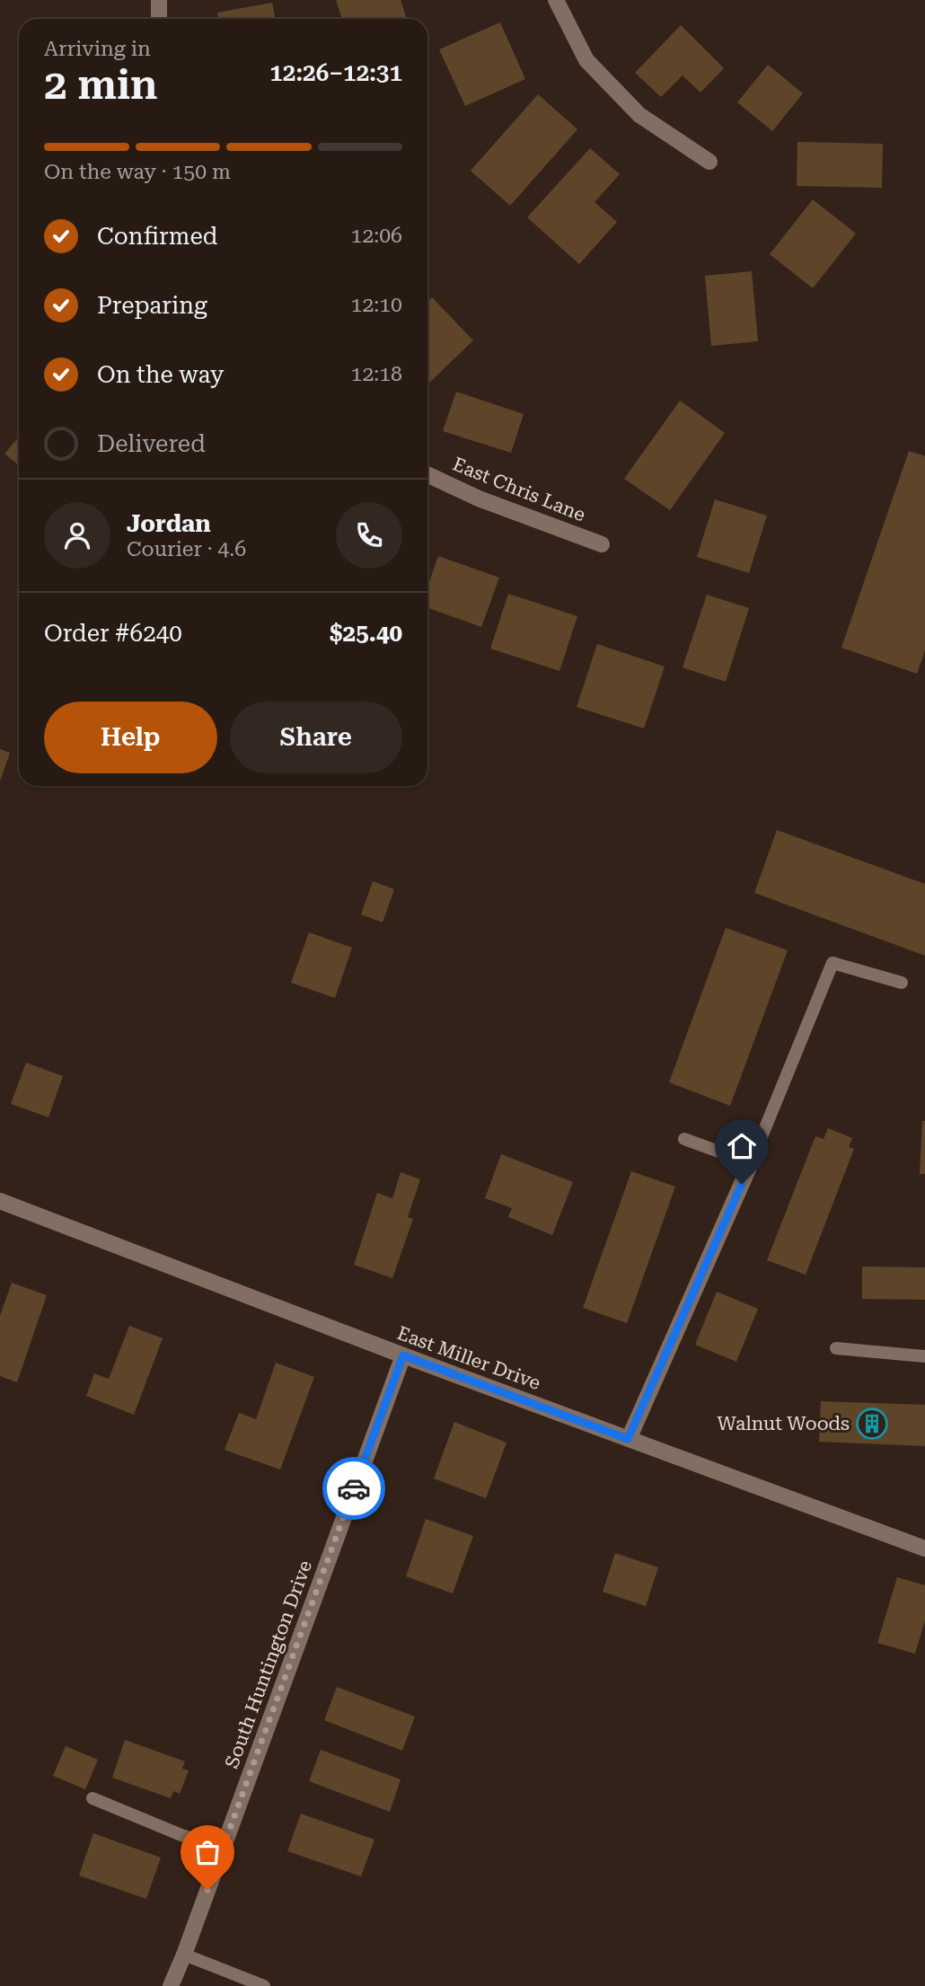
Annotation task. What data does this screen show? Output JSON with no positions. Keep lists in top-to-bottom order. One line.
{"streets":{"street":["East Chris Lane","East Miller Drive","South Huntington Drive"]},"crossings":[["East Miller Drive","South Huntington Drive"]],"places":{"building":["Walnut Woods"]},"page":{"heading":["2 min","Arriving in","12:26–12:31"],"panel":["Jordan","Courier · 4.6","Order #6240","$25.40"],"bar":"On the way · 150 m","list":[["Confirmed","12:06"],["Preparing","12:10"],["On the way","12:18"],"Delivered"],"buttons":["Help","Share"]}}
